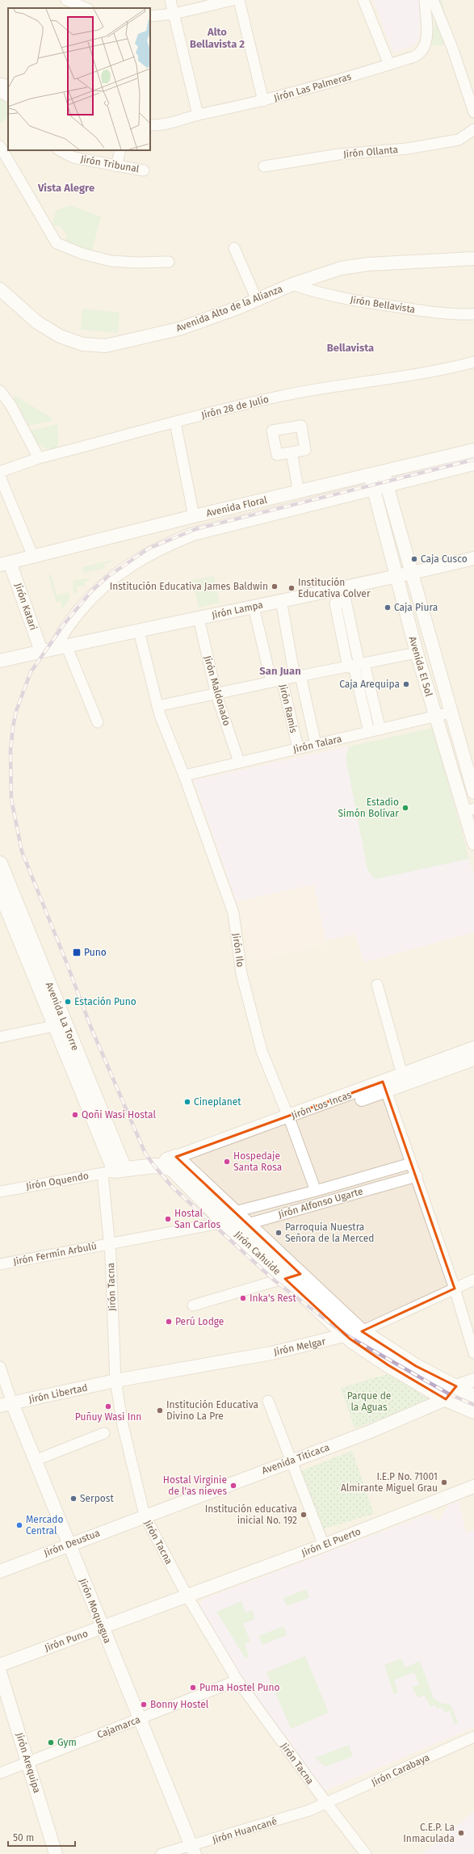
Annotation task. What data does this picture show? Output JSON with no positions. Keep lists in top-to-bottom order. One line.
{"streets":{"main road":["Avenida La Torre","Jirón Cahuide"],"street":["Jirón Las Palmeras","Jirón Ollanta","Jirón Tribunal","Jirón Bellavista","Avenida Alto de la Alianza","Jirón 28 de Julio","Avenida Floral","Jirón Katari","Jirón Lampa","Avenida El Sol","Jirón Maldonado","Jirón Ramis","Jirón Talara","Jirón Ilo","Jirón Los Incas","Jirón Oquendo","Jirón Alfonso Ugarte","Jirón Fermín Arbulú","Jirón Tacna","Jirón Melgar","Jirón Libertad","Avenida Titicaca","Jirón El Puerto","Jirón Deustua","Jirón Moquegua","Jirón Puno","Cajamarca","Jirón Arequipa","Jirón Carabaya","Jirón Huancané"]},"crossings":[["Jirón Bellavista","Avenida Alto de la Alianza"],["Avenida Floral","Jirón Katari"],["Avenida Floral","Jirón Lampa"],["Avenida Floral","Avenida El Sol"],["Jirón Katari","Jirón Lampa"],["Jirón Lampa","Avenida El Sol"],["Jirón Lampa","Jirón Maldonado"],["Jirón Lampa","Jirón Ramis"],["Jirón Lampa","Jirón Ilo"],["Avenida El Sol","Jirón Talara"],["Jirón Maldonado","Jirón Talara"],["Jirón Ramis","Jirón Talara"],["Jirón Talara","Jirón Ilo"],["Jirón Ilo","Jirón Los Incas"],["Jirón Ilo","Jirón Alfonso Ugarte"],["Avenida La Torre","Jirón Oquendo"],["Avenida La Torre","Jirón Tacna"],["Jirón Los Incas","Jirón Cahuide"],["Jirón Oquendo","Jirón Tacna"],["Jirón Alfonso Ugarte","Jirón Cahuide"],["Jirón Alfonso Ugarte","Jirón Fermín Arbulú"],["Jirón Alfonso Ugarte","Jirón Tacna"],["Jirón Cahuide","Jirón Melgar"],["Jirón Cahuide","Avenida Titicaca"],["Jirón Fermín Arbulú","Jirón Tacna"],["Jirón Tacna","Jirón Melgar"],["Jirón Tacna","Jirón Libertad"],["Jirón Tacna","Avenida Titicaca"],["Jirón Tacna","Jirón El Puerto"],["Jirón Tacna","Jirón Deustua"],["Jirón Tacna","Jirón Puno"],["Jirón Tacna","Cajamarca"],["Jirón Tacna","Jirón Carabaya"],["Jirón Tacna","Jirón Huancané"],["Jirón Melgar","Jirón Libertad"],["Jirón Libertad","Jirón Moquegua"],["Avenida Titicaca","Jirón Deustua"],["Jirón El Puerto","Jirón Puno"],["Jirón Deustua","Jirón Moquegua"],["Jirón Moquegua","Jirón Puno"],["Jirón Moquegua","Cajamarca"],["Jirón Moquegua","Jirón Huancané"],["Cajamarca","Jirón Arequipa"],["Jirón Carabaya","Jirón Huancané"]],"districts":["Alto Bellavista 2","Vista Alegre","Bellavista","San Juan"],"parks":["Parque de la Aguas"],"places":{"other":["Caja Cusco","Institución Educativa James Baldwin","Institución Educativa Colver","Caja Piura","Caja Arequipa","Estadio Simón Bolívar","Estación Puno","Cineplanet","Qoñi Wasi Hostal","Hospedaje Santa Rosa","Hostal San Carlos","Parroquia Nuestra Señora de la Merced","Inka's Rest","Perú Lodge","Puñuy Wasi Inn","Institución Educativa Divino La Pre","I.E.P No. 71001 Almirante Miguel Grau","Hostal Virginie de l'as nieves","Serpost","Institución educativa inicial No. 192","Mercado Central","Puma Hostel Puno","Bonny Hostel","Gym","C.E.P. La Inmaculada"],"transit":["Puno"]},"scale_bar":"50 m"}
